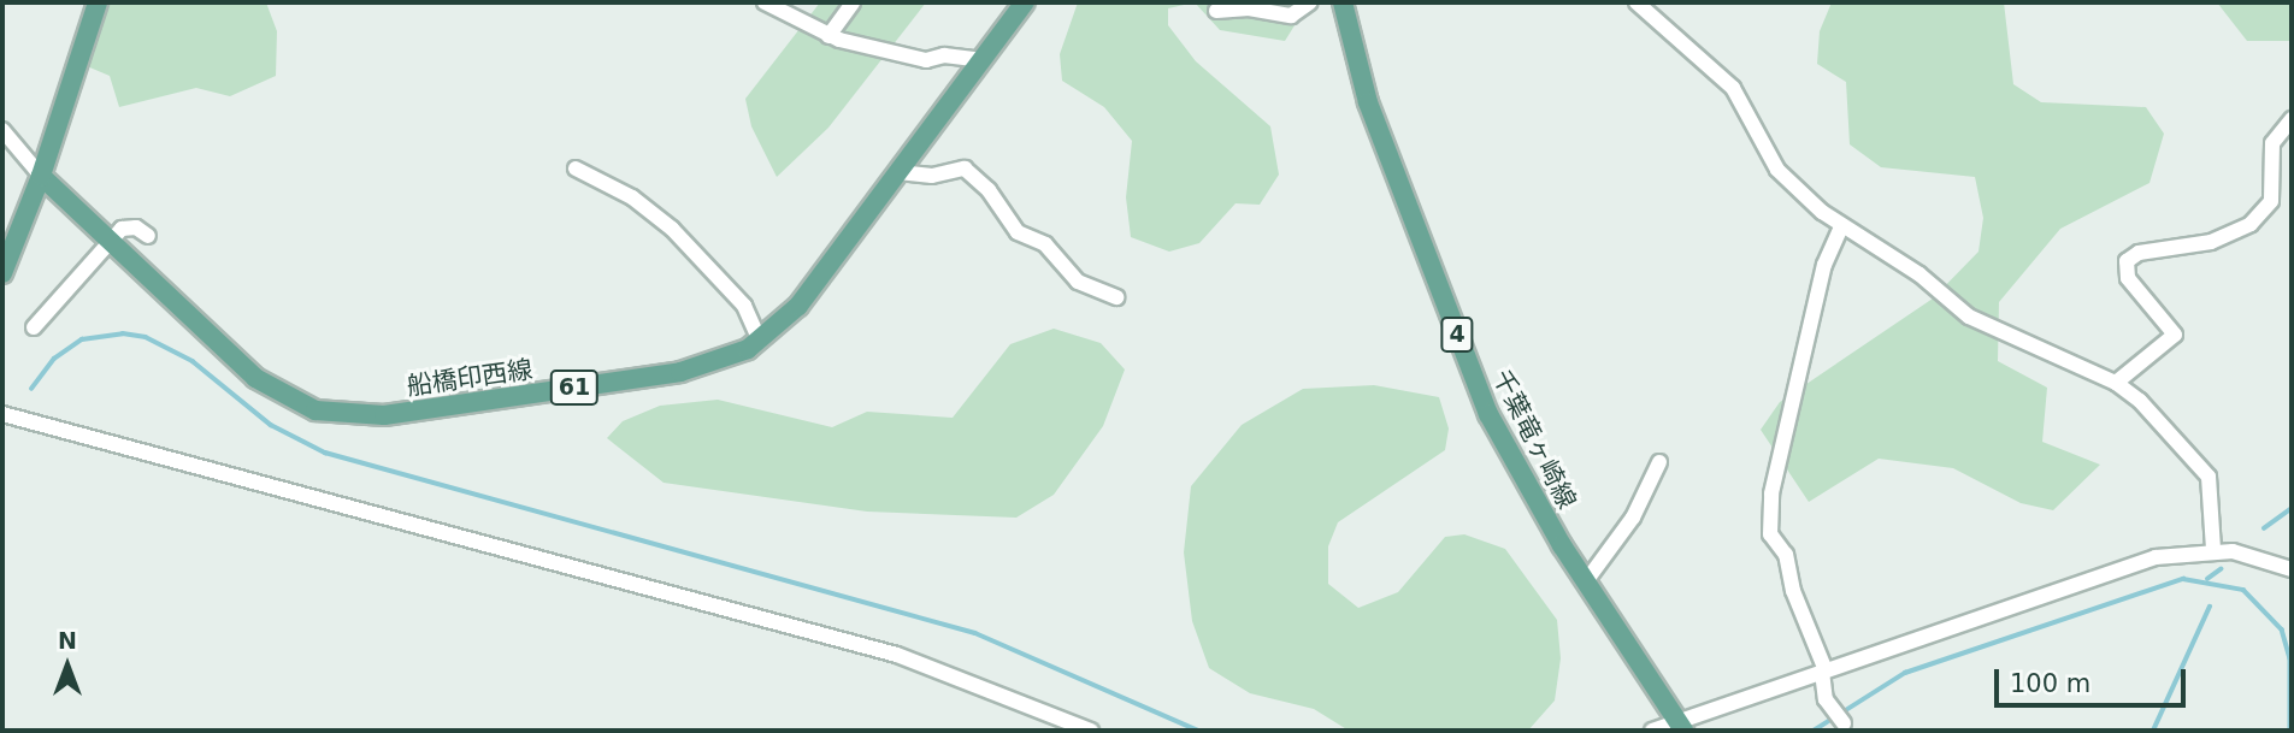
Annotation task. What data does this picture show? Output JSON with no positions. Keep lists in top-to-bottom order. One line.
{"streets":{"main road":["4","船橋印西線","61","千葉竜ヶ崎線"]},"scale_bar":"100 m","north":"top"}
